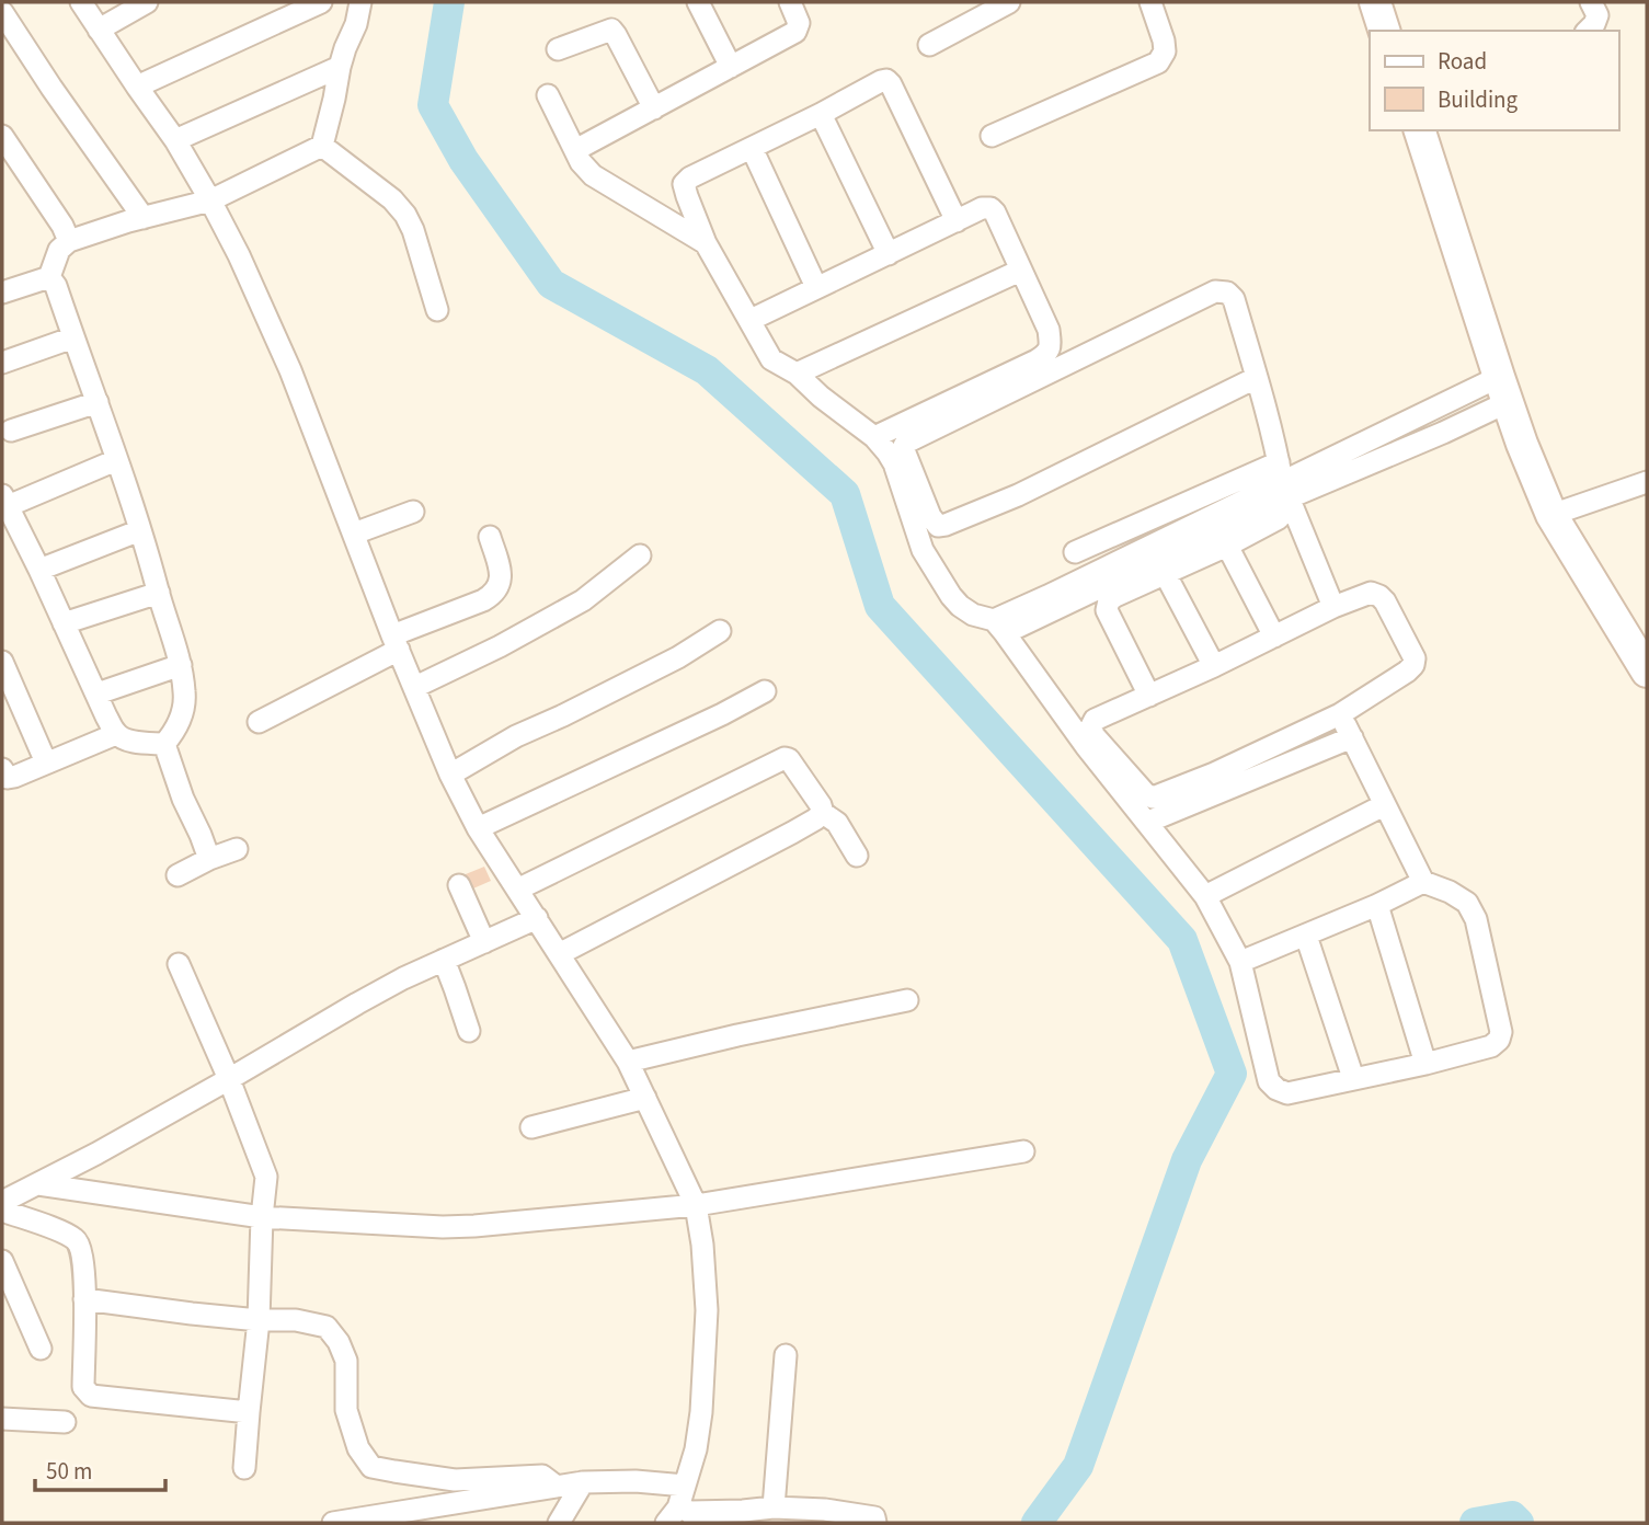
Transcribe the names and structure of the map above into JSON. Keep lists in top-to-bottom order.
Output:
{
  "legend": ["Road", "Building"],
  "scale_bar": "50 m"
}
